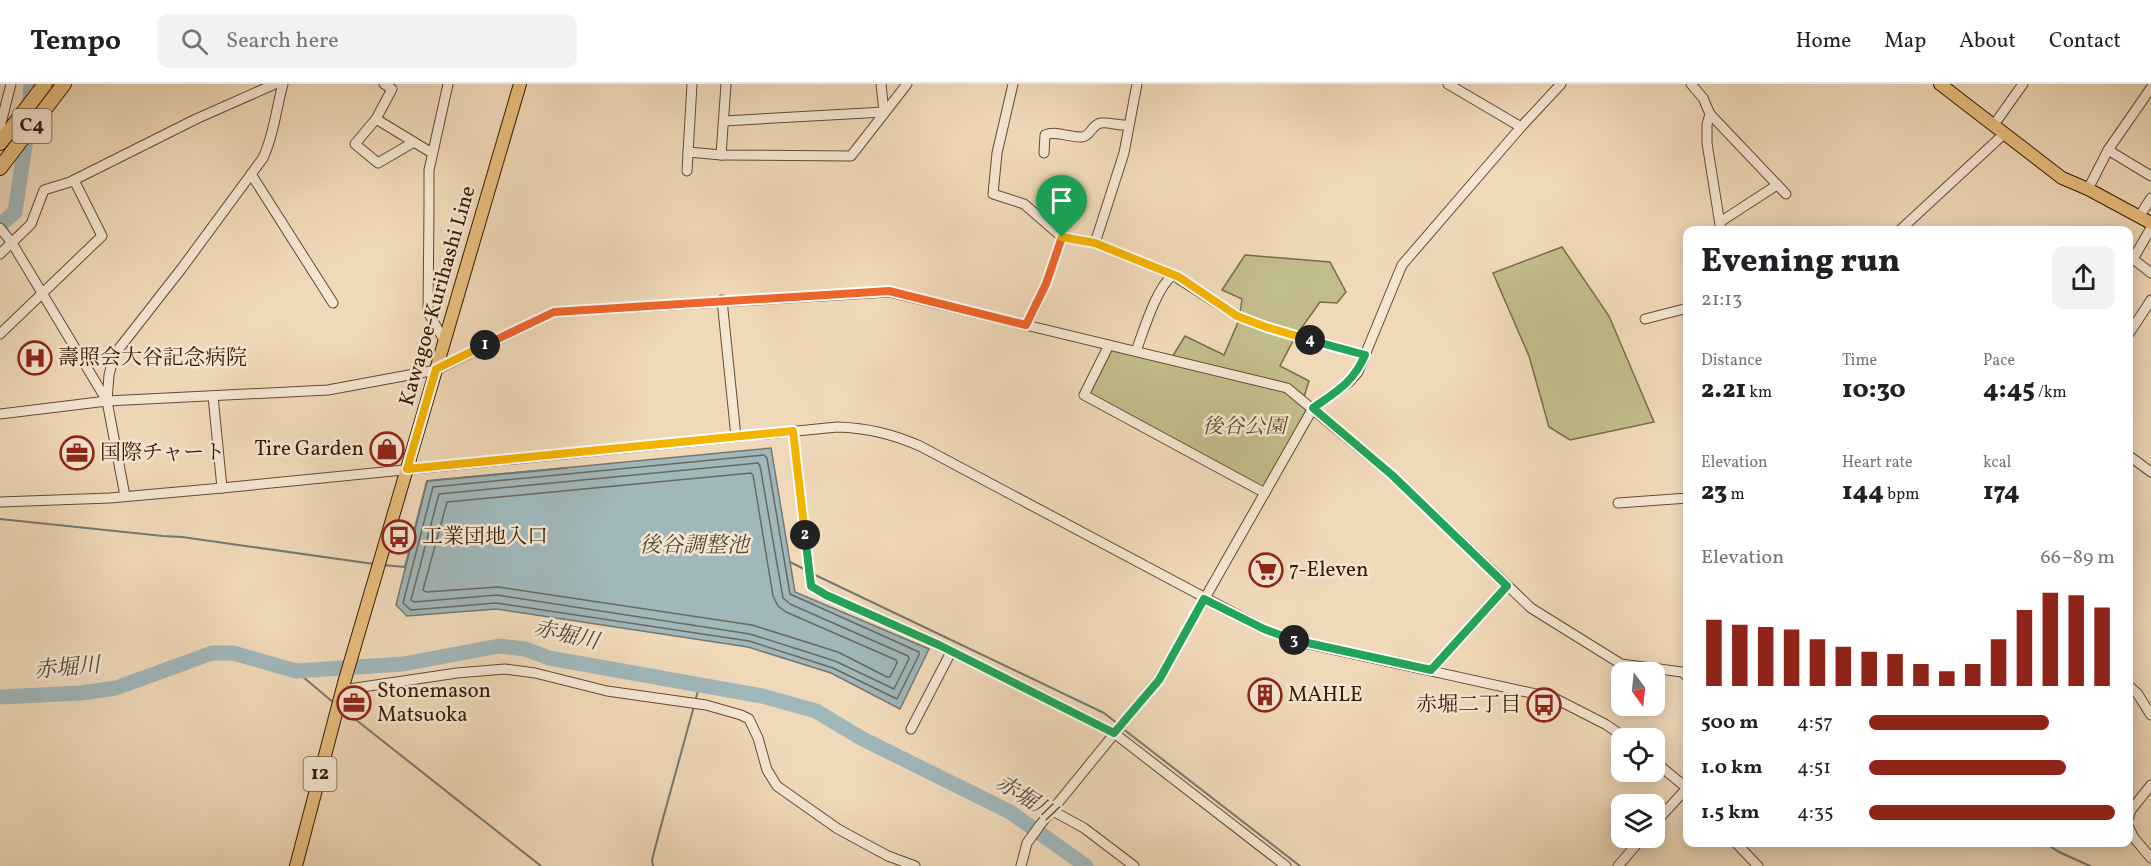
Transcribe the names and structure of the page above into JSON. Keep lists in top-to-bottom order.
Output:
{
  "streets": {
    "highway": ["C4"],
    "main road": ["Kawagoe-Kurihashi Line", "12"]
  },
  "water": ["後谷調整池", "赤堀川"],
  "parks": ["後谷公園"],
  "places": {
    "hospital": ["壽照会大谷記念病院"],
    "shop": ["Tire Garden"],
    "office": ["国際チャート", "Stonemason Matsuoka"],
    "bus stop": ["工業団地入口", "赤堀二丁目"],
    "supermarket": ["7-Eleven"],
    "building": ["MAHLE"]
  },
  "north": "bottom",
  "page": {
    "header": "Tempo",
    "search": "Search here",
    "nav": [
      "Home",
      "Map",
      "About",
      "Contact"
    ],
    "heading": ["Evening run", "21:13"],
    "pins": [
      "4",
      "1",
      "2",
      "3"
    ],
    "stats": [
      ["Distance", "2.21 km"],
      ["Time", "10:30"],
      ["Pace", "4:45 /km"],
      ["Elevation", "23 m"],
      ["Heart rate", "144 bpm"],
      ["kcal", "174"]
    ],
    "chart": ["Elevation", "66–89 m"],
    "list": [
      {
        "name": "500 m",
        "note": "4:57"
      },
      {
        "name": "1.0 km",
        "note": "4:51"
      },
      {
        "name": "1.5 km",
        "note": "4:35"
      }
    ]
  }
}
